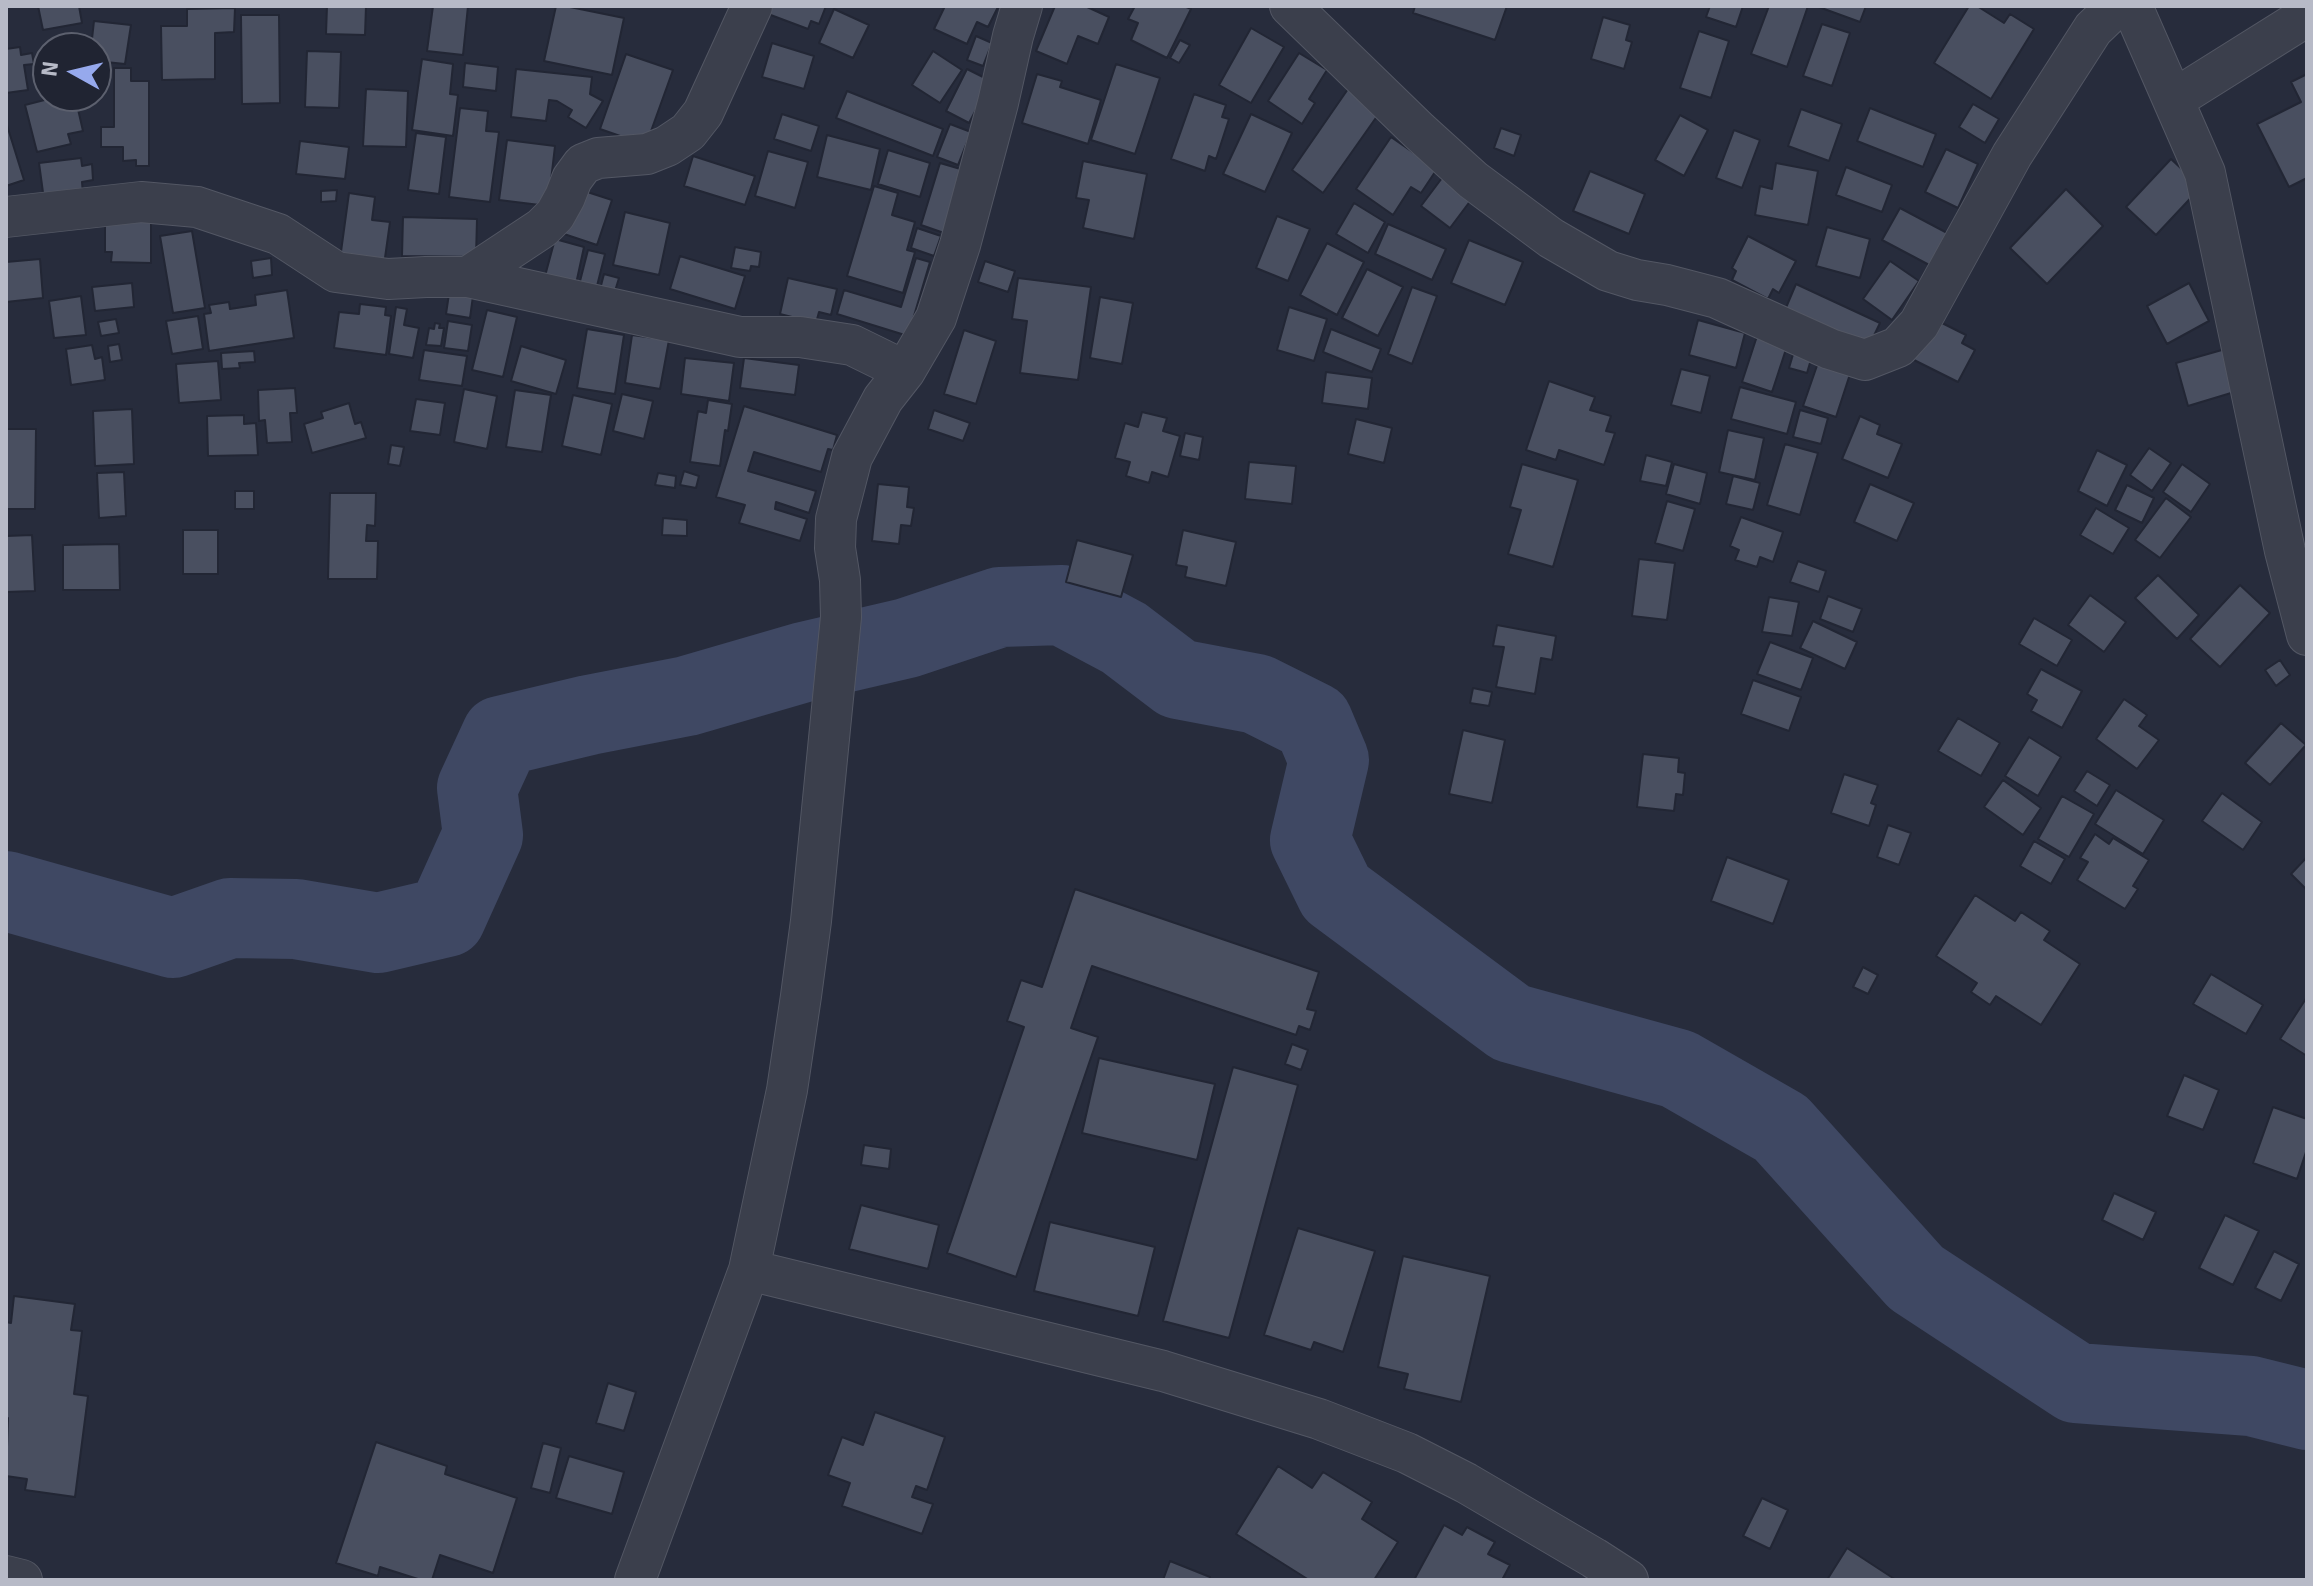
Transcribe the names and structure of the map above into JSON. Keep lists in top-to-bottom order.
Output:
{
  "north": "left"
}
